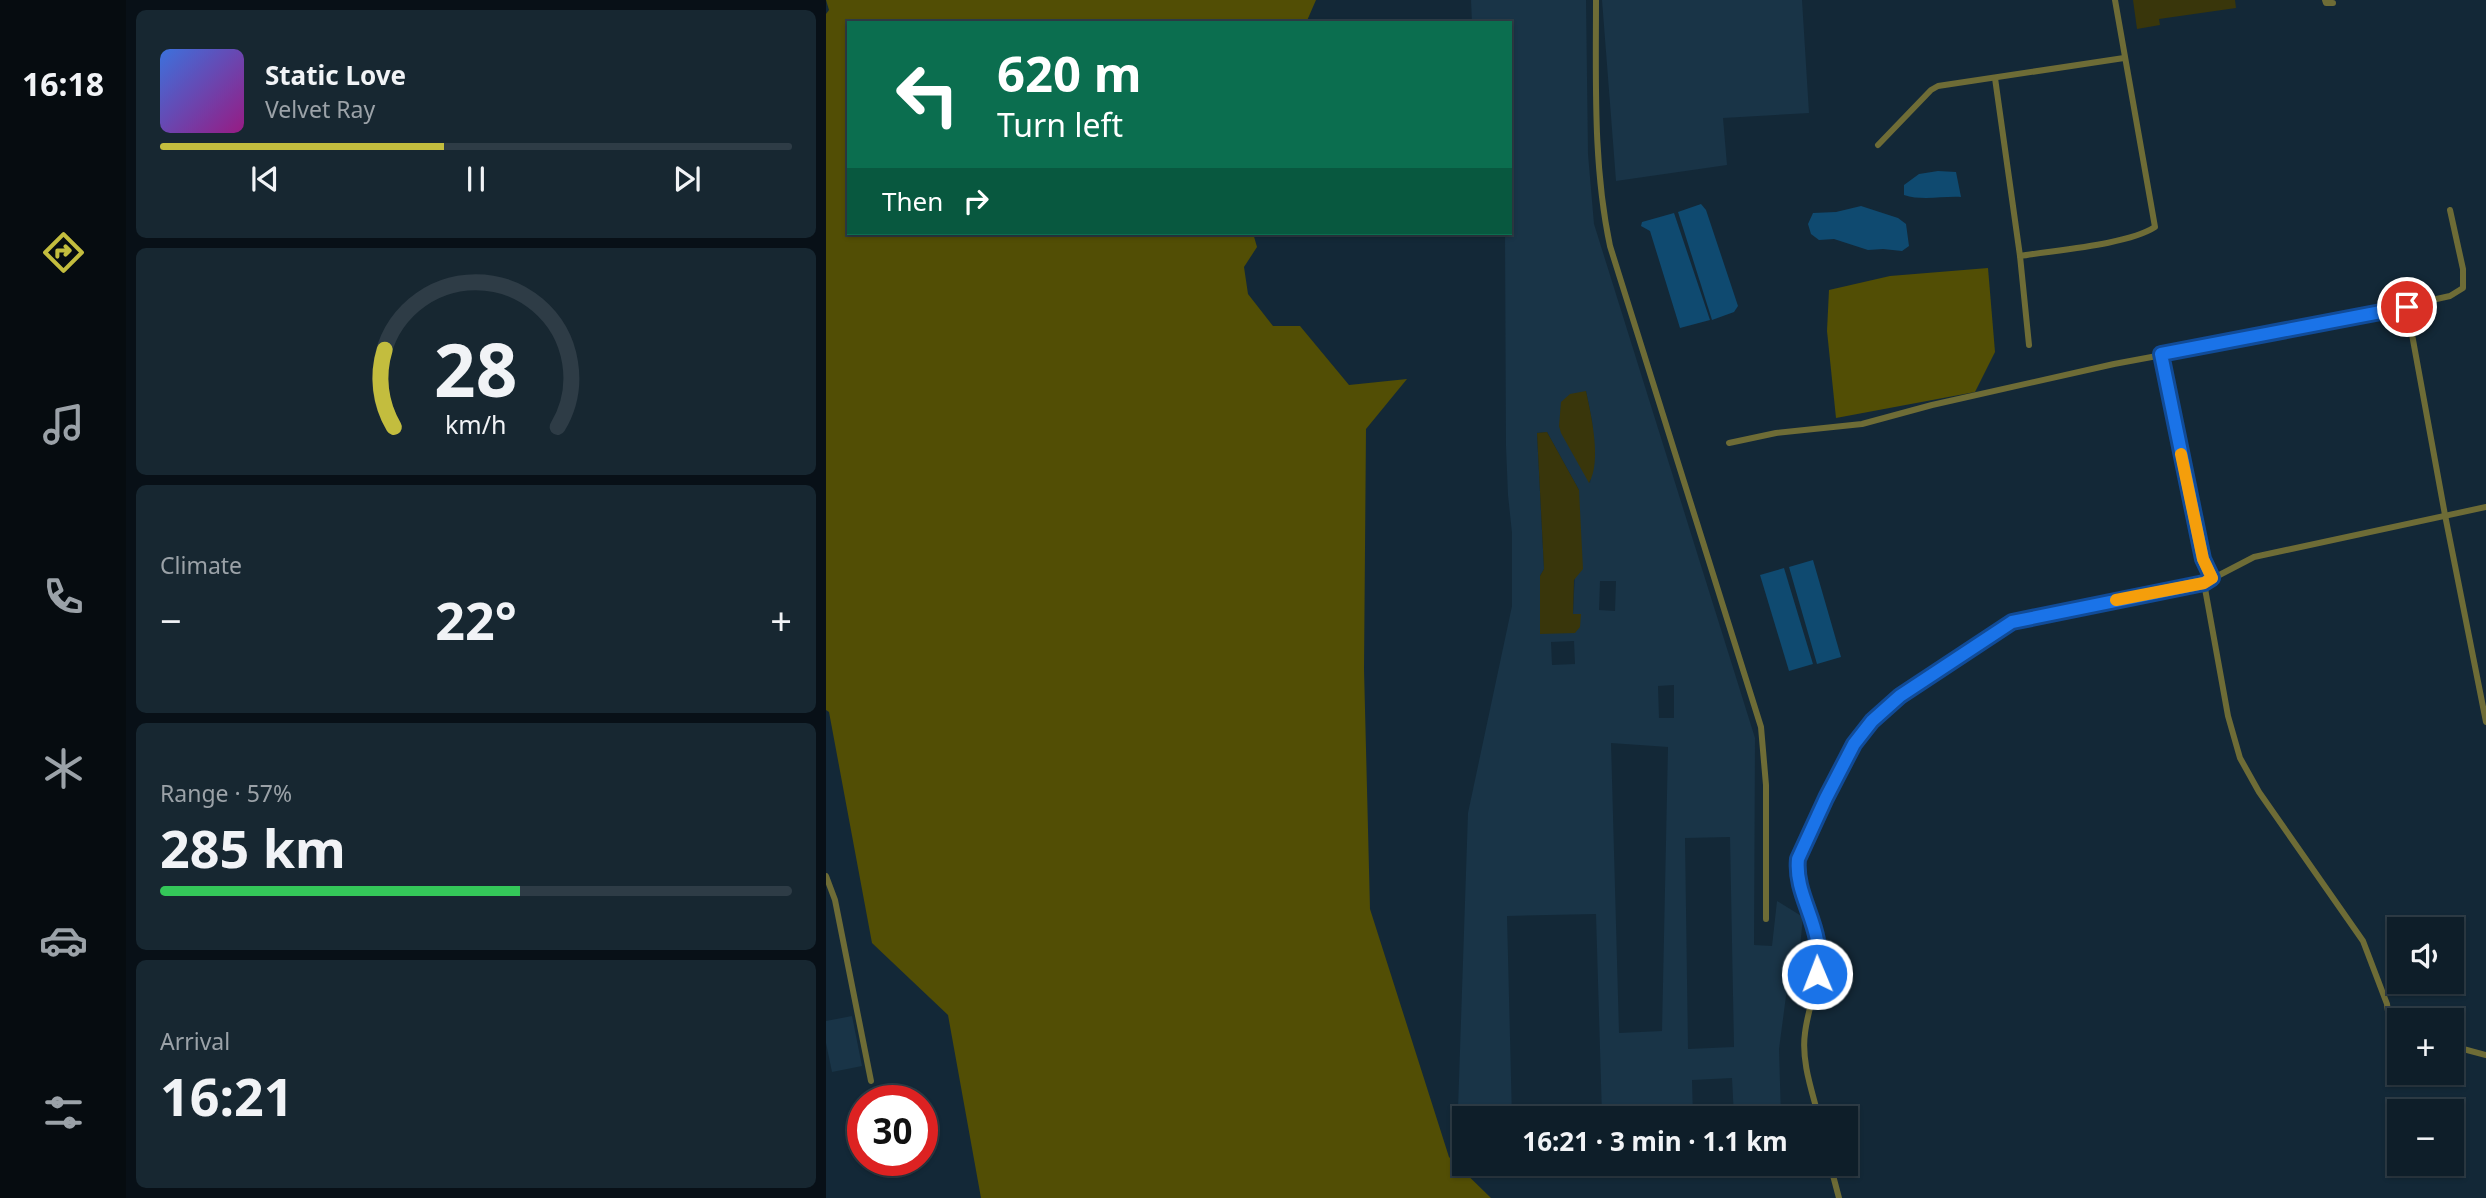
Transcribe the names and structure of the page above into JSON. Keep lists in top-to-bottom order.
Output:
{
  "page": {
    "tabs": "16:18",
    "turn": ["620 m", "Turn left"],
    "song": ["Static Love", "Velvet Ray"],
    "then": "Then",
    "tile": [
      "Climate",
      ["Range · 57%", "285 km"],
      ["Arrival", "16:21"]
    ],
    "heat": ["−", "22°", "+"],
    "map_buttons": ["+", "−"],
    "limit": "30",
    "trip": "16:21 · 3 min · 1.1 km",
    "gauge": ["28", "km/h"]
  }
}
